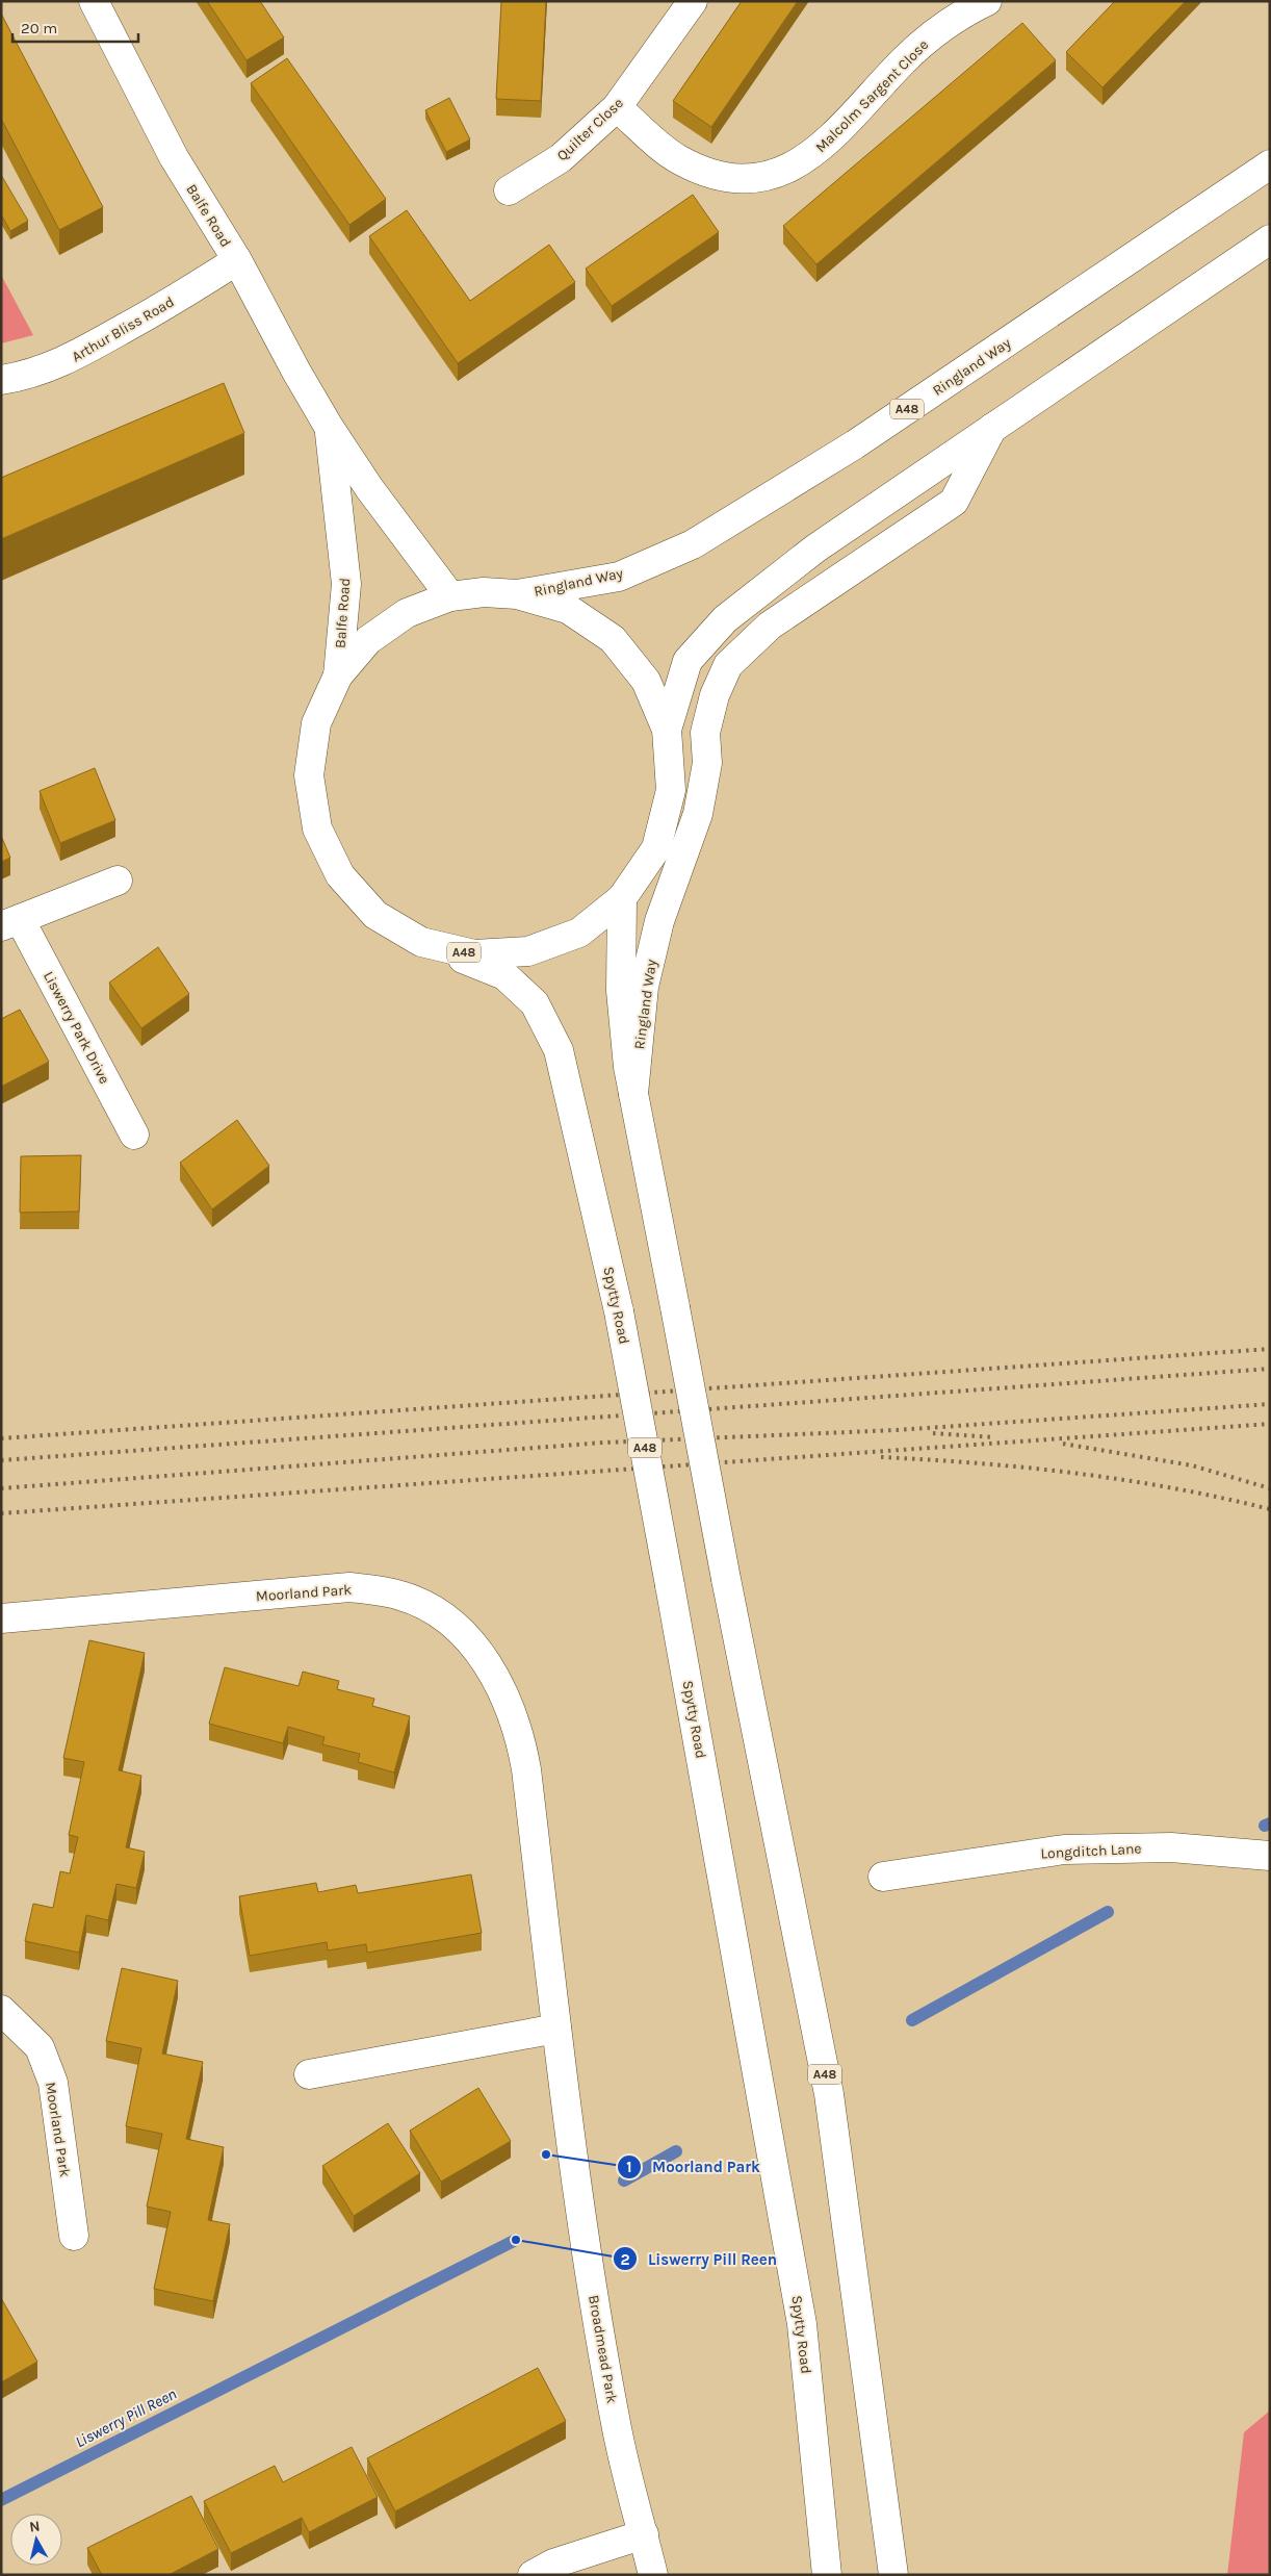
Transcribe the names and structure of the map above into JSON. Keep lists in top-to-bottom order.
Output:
{
  "streets": {
    "main road": [
      "Malcolm Sargent Close",
      "Quilter Close",
      "Balfe Road",
      "Arthur Bliss Road",
      "Ringland Way",
      "A48",
      "Liswerry Park Drive",
      "Spytty Road",
      "Moorland Park",
      "Longditch Lane",
      "Broadmead Park"
    ]
  },
  "crossings": [
    ["Malcolm Sargent Close", "Quilter Close"],
    ["Balfe Road", "Arthur Bliss Road"],
    ["Balfe Road", "Ringland Way"],
    ["Balfe Road", "A48"],
    ["Balfe Road", "Spytty Road"],
    ["Ringland Way", "A48"],
    ["Moorland Park", "Broadmead Park"]
  ],
  "water": ["Liswerry Pill Reen"],
  "places": ["Moorland Park", "Liswerry Pill Reen"],
  "scale_bar": "20 m",
  "north": "top"
}
